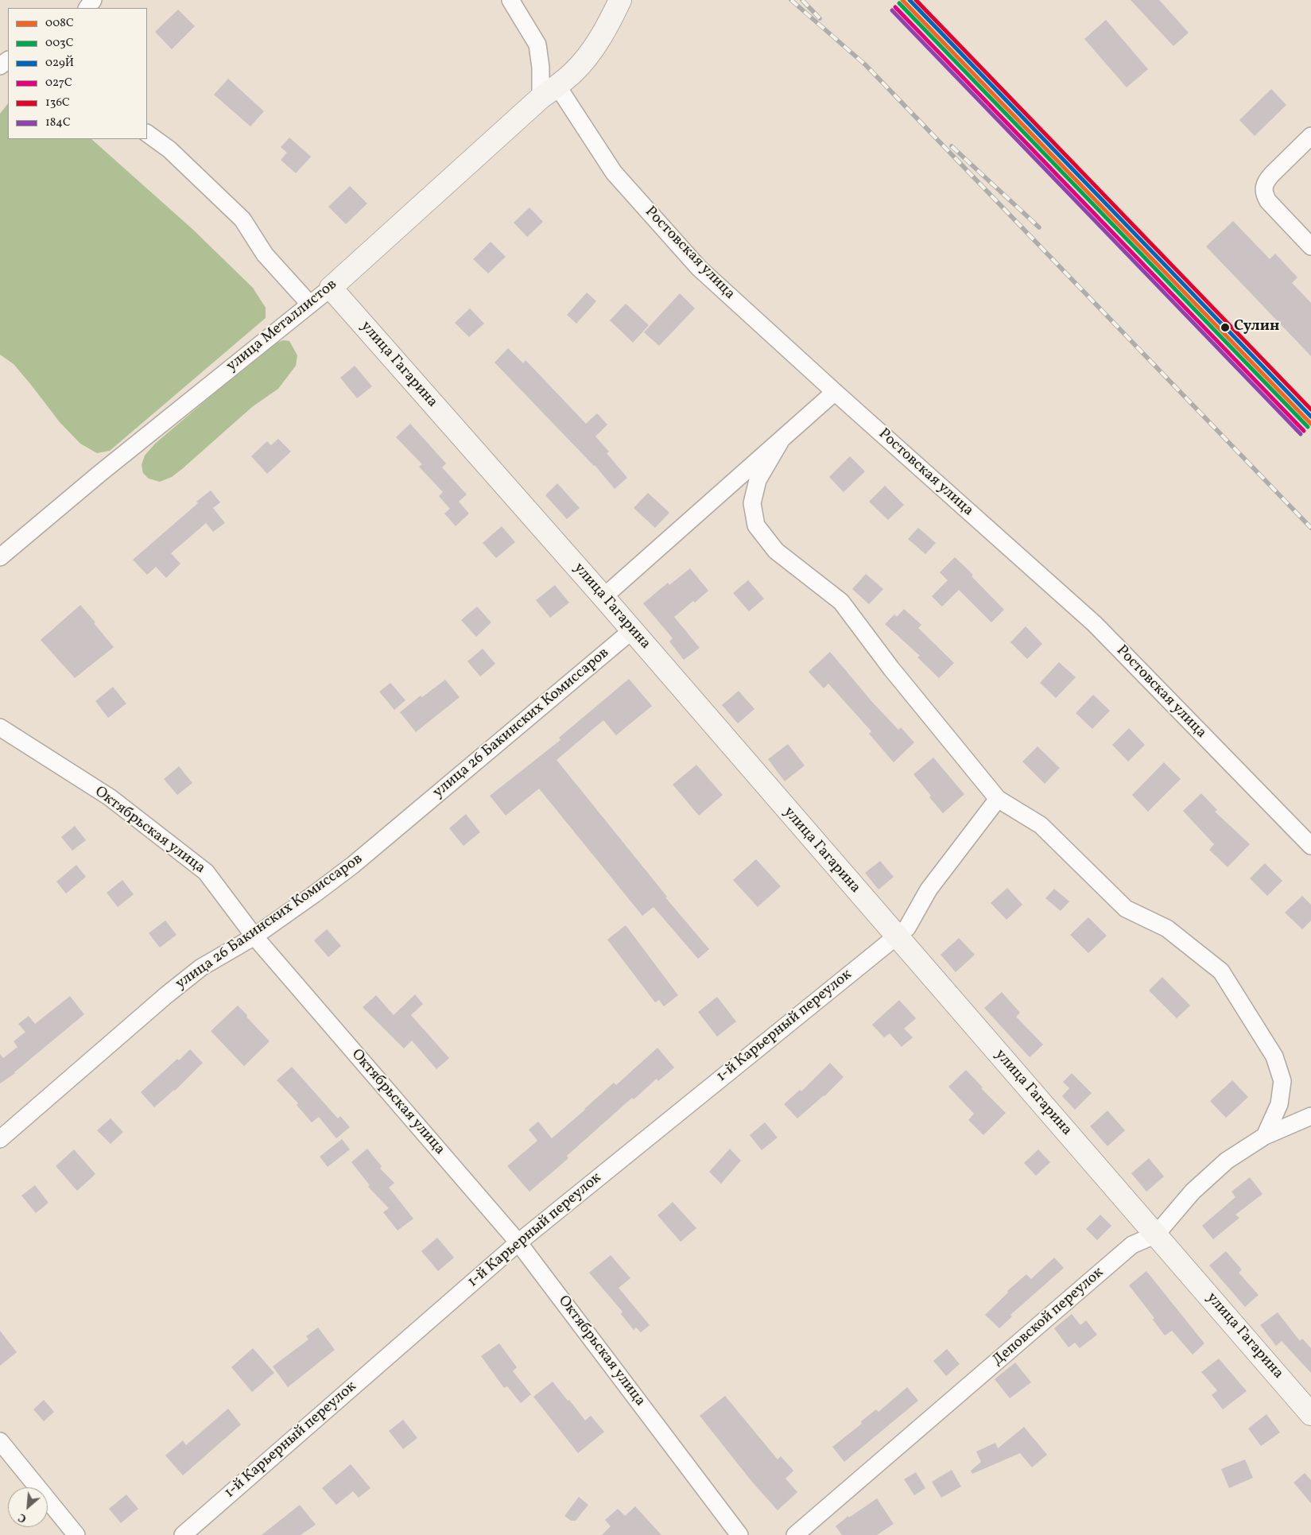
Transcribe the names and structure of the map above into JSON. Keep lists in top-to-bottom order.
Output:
{
  "streets": {
    "main road": ["улица Металлистов", "улица Гагарина"],
    "street": [
      "Ростовская улица",
      "улица 26 Бакинских Комиссаров",
      "Октябрьская улица",
      "1-й Карьерный переулок",
      "Деповской переулок"
    ]
  },
  "crossings": [
    ["Ростовская улица", "улица Металлистов"],
    ["улица Металлистов", "улица Гагарина"],
    ["улица Гагарина", "улица 26 Бакинских Комиссаров"],
    ["улица Гагарина", "1-й Карьерный переулок"],
    ["улица Гагарина", "Деповской переулок"],
    ["улица 26 Бакинских Комиссаров", "Октябрьская улица"],
    ["Октябрьская улица", "1-й Карьерный переулок"]
  ],
  "places": ["Сулин"],
  "lines": [
    "transit line 008С",
    "transit line 029Й",
    "transit line 136С",
    "transit line 003С",
    "transit line 027С",
    "transit line 184С"
  ],
  "legend": [
    "008С",
    "003С",
    "029Й",
    "027С",
    "136С",
    "184С"
  ],
  "north": "bottom left"
}
